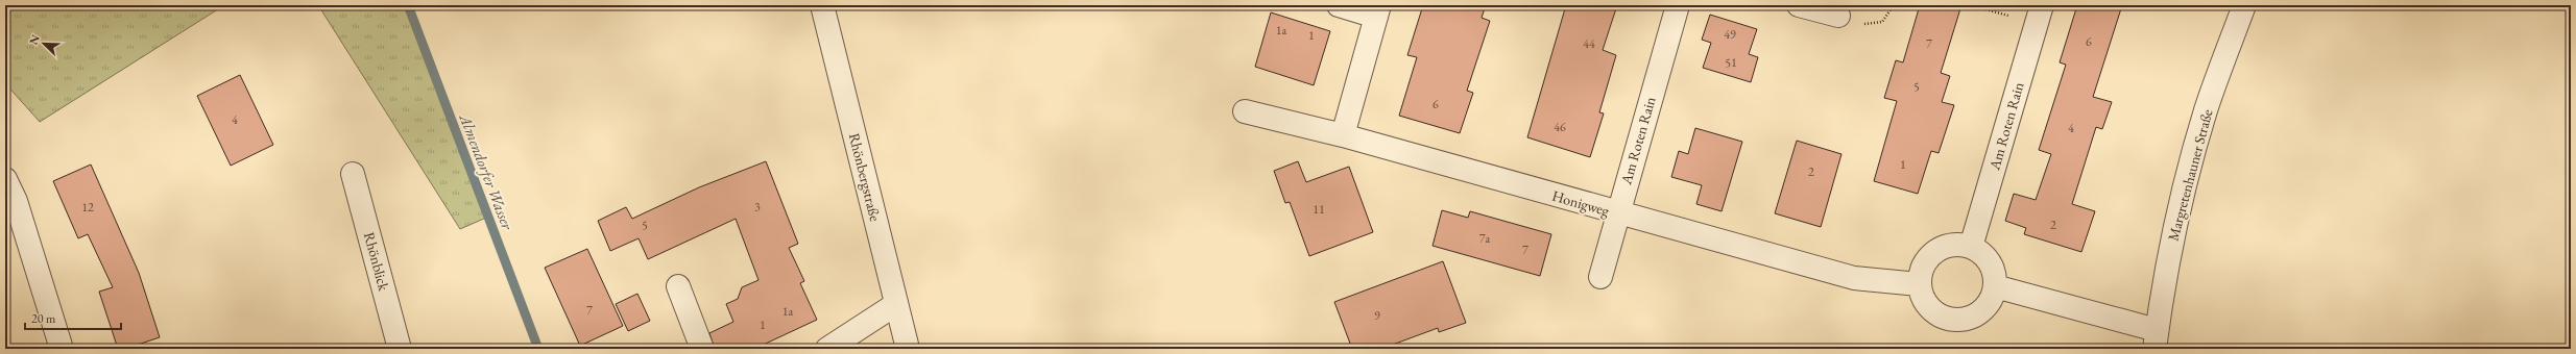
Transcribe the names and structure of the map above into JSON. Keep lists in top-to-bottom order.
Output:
{
  "streets": {
    "street": [
      "Am Roten Rain",
      "Margretenhauner Straße",
      "Rhönbergstraße",
      "Honigweg",
      "Rhönblick"
    ]
  },
  "crossings": [
    ["Am Roten Rain", "Honigweg"]
  ],
  "water": ["Almendorfer Wasser"],
  "house_numbers": [
    "1a",
    "49",
    "1",
    "6",
    "44",
    "7",
    "51",
    "5",
    "6",
    "4",
    "46",
    "4",
    "1",
    "2",
    "12",
    "3",
    "11",
    "5",
    "2",
    "7a",
    "7",
    "7",
    "1a",
    "9",
    "1"
  ],
  "scale_bar": "20 m",
  "north": "top left"
}
